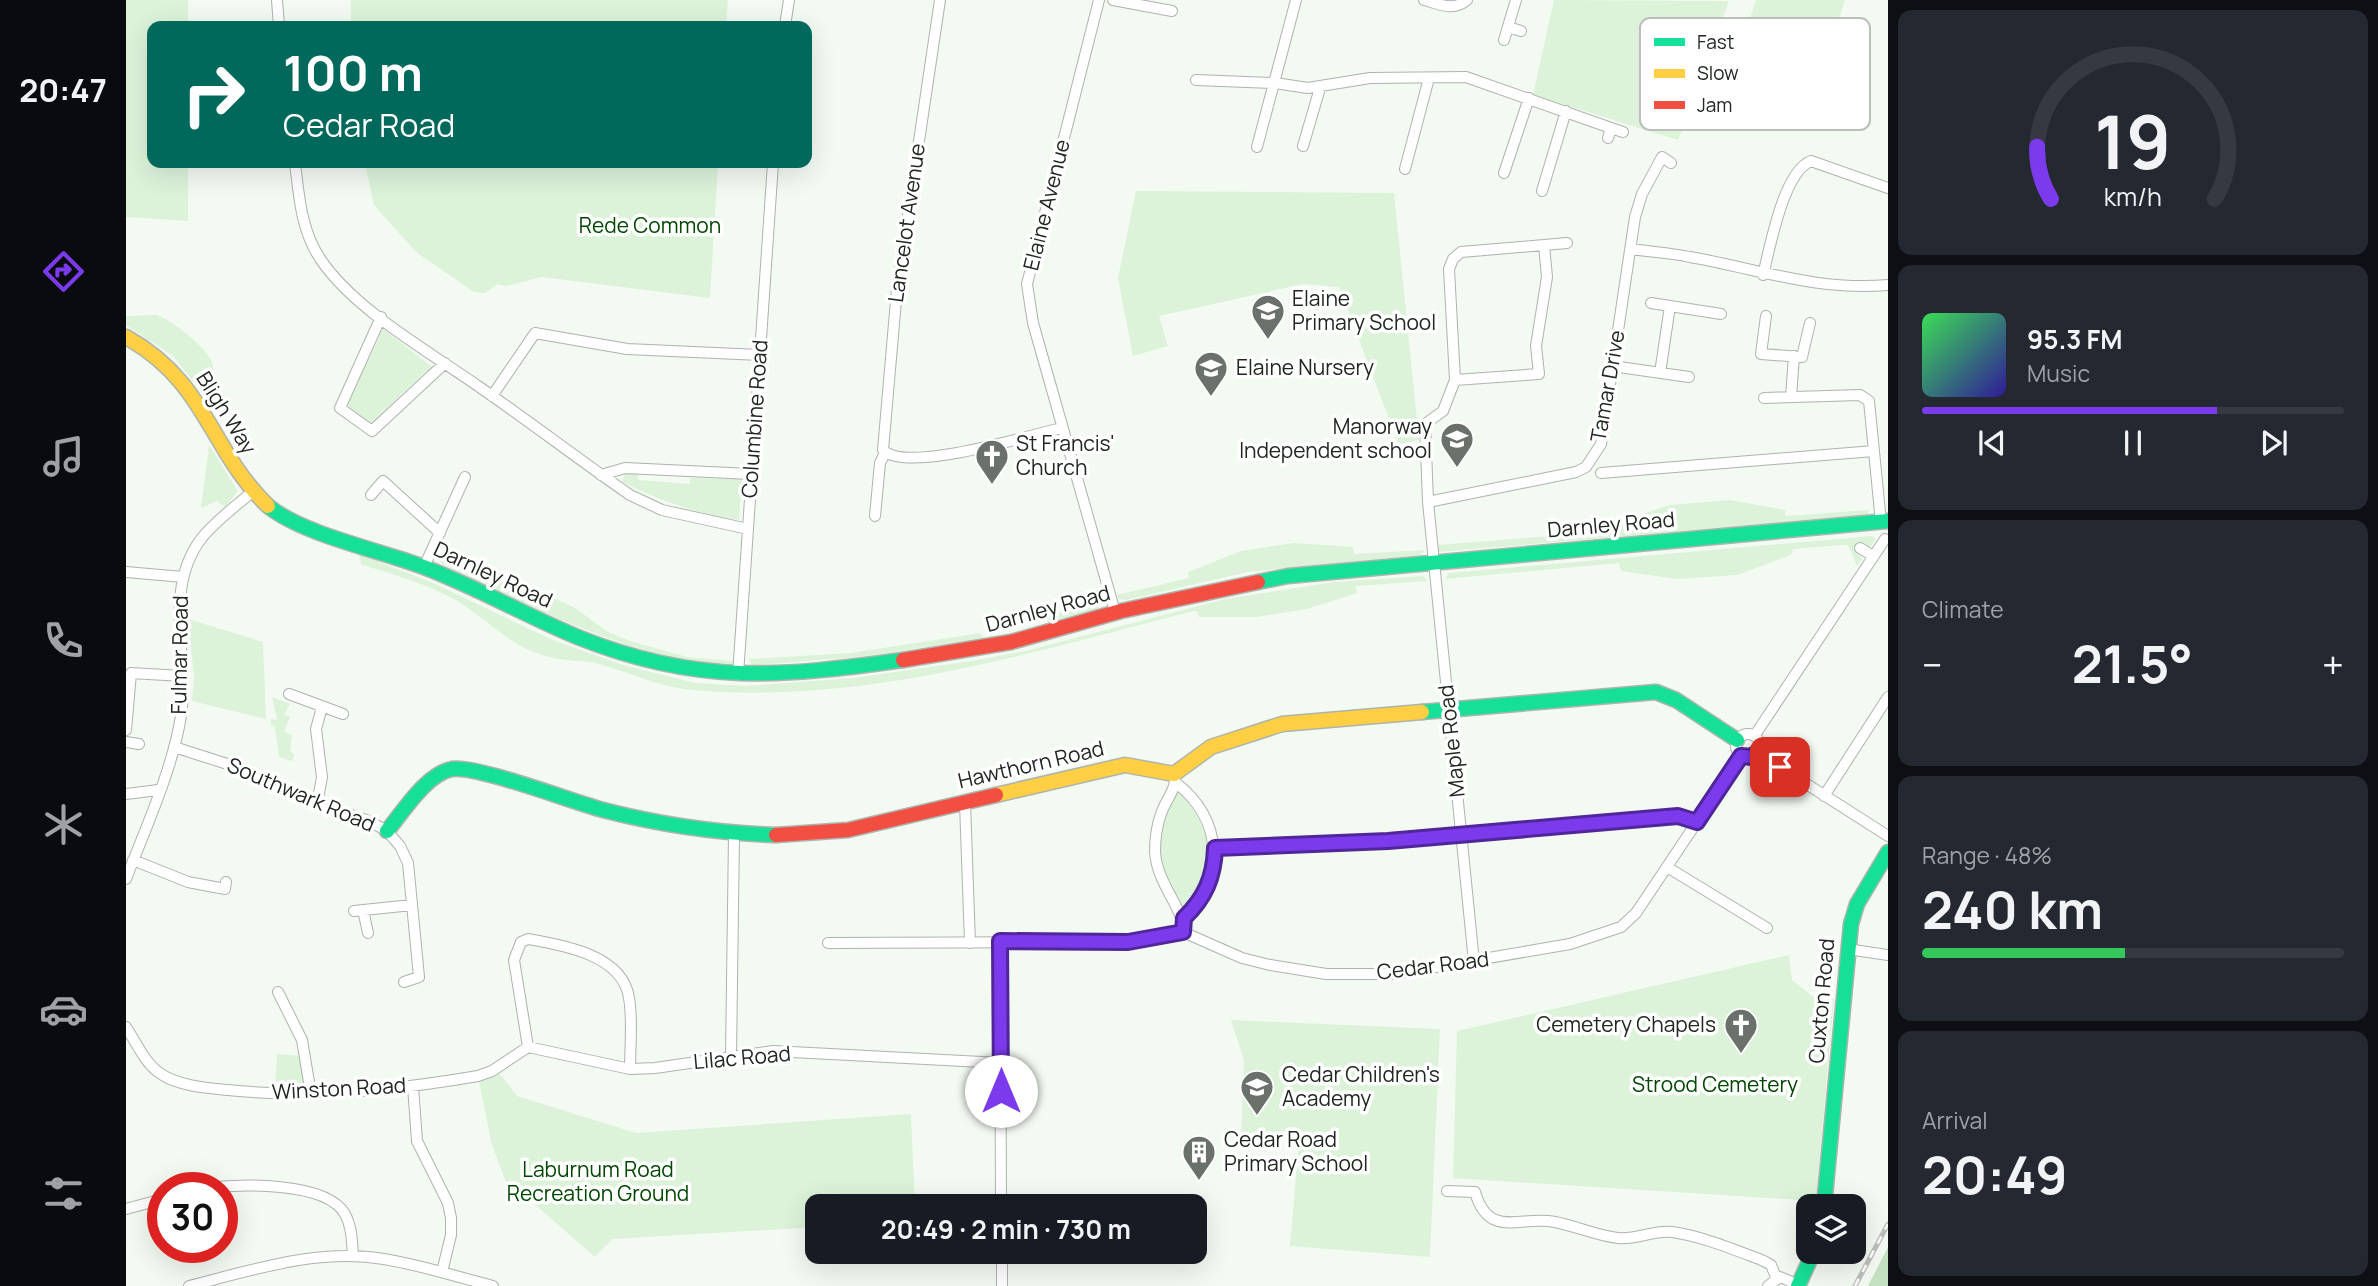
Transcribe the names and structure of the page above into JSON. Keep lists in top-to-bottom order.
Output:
{
  "streets": {
    "street": [
      "Elaine Avenue",
      "Lancelot Avenue",
      "Tamar Drive",
      "Bligh Way",
      "Columbine Road",
      "Darnley Road",
      "Fulmar Road",
      "Maple Road",
      "Hawthorn Road",
      "Southwark Road",
      "Cedar Road",
      "Cuxton Road",
      "Lilac Road",
      "Winston Road"
    ]
  },
  "crossings": [
    ["Elaine Avenue", "Darnley Road"],
    ["Tamar Drive", "Maple Road"],
    ["Bligh Way", "Darnley Road"],
    ["Bligh Way", "Fulmar Road"],
    ["Columbine Road", "Darnley Road"],
    ["Darnley Road", "Fulmar Road"],
    ["Darnley Road", "Maple Road"],
    ["Fulmar Road", "Southwark Road"],
    ["Maple Road", "Cedar Road"],
    ["Hawthorn Road", "Southwark Road"],
    ["Lilac Road", "Winston Road"]
  ],
  "parks": ["Rede Common", "Strood Cemetery", "Laburnum Road Recreation Ground"],
  "places": {
    "school or university": [
      "Elaine Primary School",
      "Elaine Nursery",
      "Manorway Independent school",
      "Cedar Children's Academy"
    ],
    "church": ["St Francis' Church", "Cemetery Chapels"],
    "building": ["Cedar Road Primary School"]
  },
  "legend": ["Fast", "Slow", "Jam"],
  "page": {
    "tabs": "20:47",
    "turn": ["100 m", "Cedar Road"],
    "song": ["95.3 FM", "Music"],
    "tile": [
      "Climate",
      ["Range · 48%", "240 km"],
      ["Arrival", "20:49"]
    ],
    "heat": ["−", "21.5°", "+"],
    "limit": "30",
    "trip": "20:49 · 2 min · 730 m",
    "gauge": ["19", "km/h"]
  }
}
